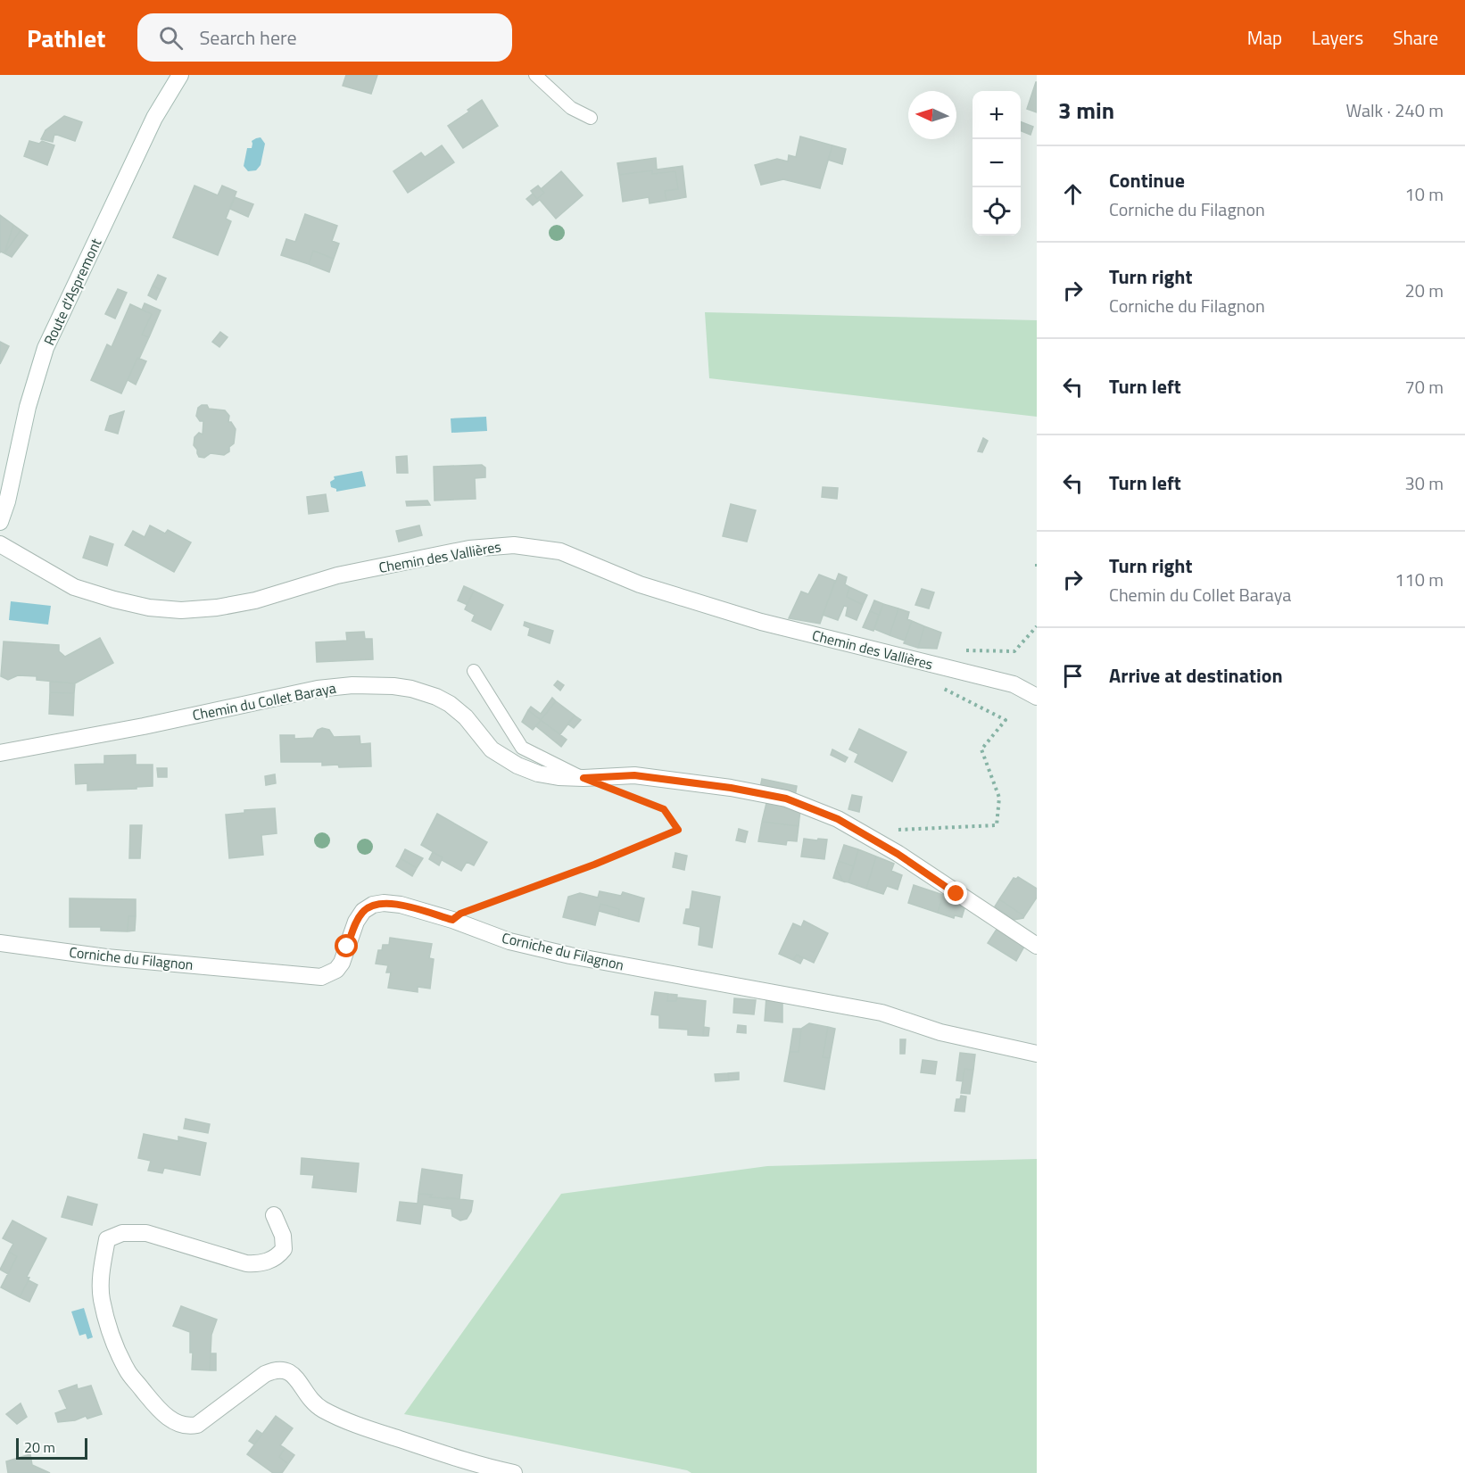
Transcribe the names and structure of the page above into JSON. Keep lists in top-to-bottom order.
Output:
{
  "streets": {
    "street": [
      "Route d'Aspremont",
      "Chemin des Vallières",
      "Chemin du Collet Baraya",
      "Corniche du Filagnon"
    ]
  },
  "scale_bar": "20 m",
  "north": "left",
  "page": {
    "header": "Pathlet",
    "search": "Search here",
    "nav": ["Map", "Layers", "Share"],
    "heading": ["3 min", "Walk · 240 m"],
    "map_buttons": ["+", "−"],
    "list": [
      ["Continue", "Corniche du Filagnon", "10 m"],
      ["Turn right", "Corniche du Filagnon", "20 m"],
      ["Turn left", "70 m"],
      ["Turn left", "30 m"],
      ["Turn right", "Chemin du Collet Baraya", "110 m"],
      "Arrive at destination"
    ],
    "scale": "20 m"
  }
}
